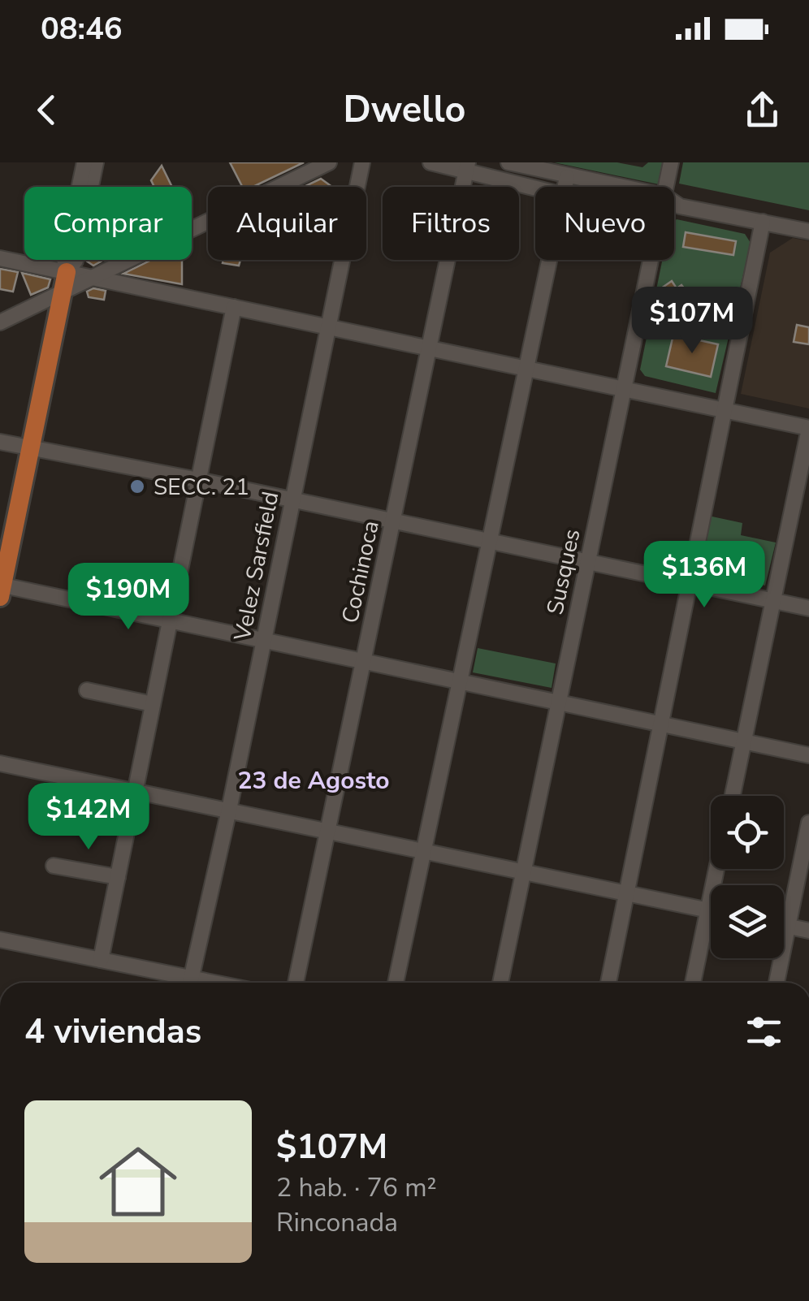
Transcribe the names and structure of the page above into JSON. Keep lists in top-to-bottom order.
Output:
{
  "streets": {
    "street": ["Velez Sarsfield", "Cochinoca", "Susques"]
  },
  "districts": ["23 de Agosto"],
  "places": ["SECC. 21"],
  "page": {
    "status": "08:46",
    "header": "Dwello",
    "chip": [
      "Comprar",
      "Alquilar",
      "Filtros",
      "Nuevo"
    ],
    "price": [
      "$107M",
      "$136M",
      "$190M",
      "$142M"
    ],
    "heading": "4 viviendas",
    "list": [
      {
        "name": "$107M",
        "note": "2 hab. · 76 m² · Rinconada"
      }
    ]
  }
}
